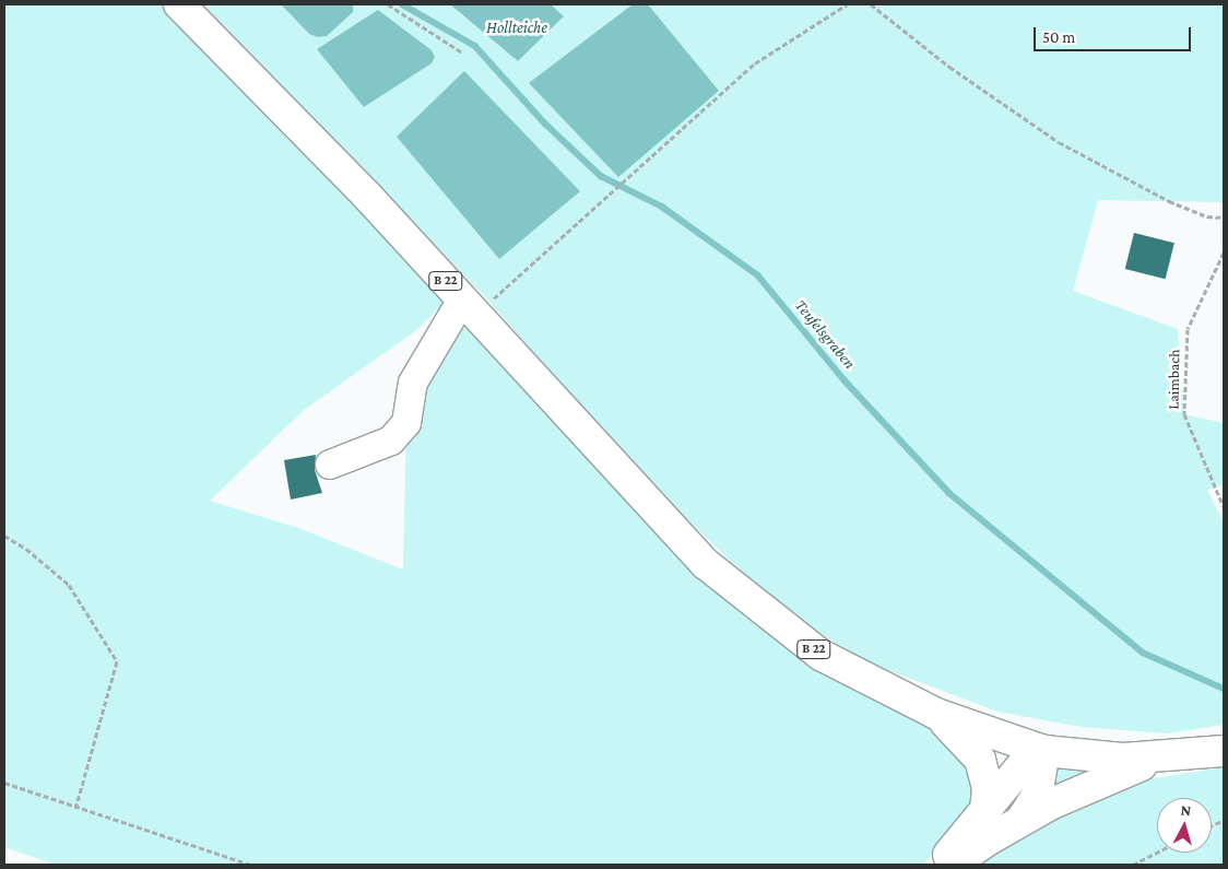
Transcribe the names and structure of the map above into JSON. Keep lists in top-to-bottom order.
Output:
{
  "streets": {
    "main road": ["B 22"],
    "path": ["Laimbach"]
  },
  "water": ["Hollteiche", "Teufelsgraben"],
  "scale_bar": "50 m",
  "north": "top"
}
